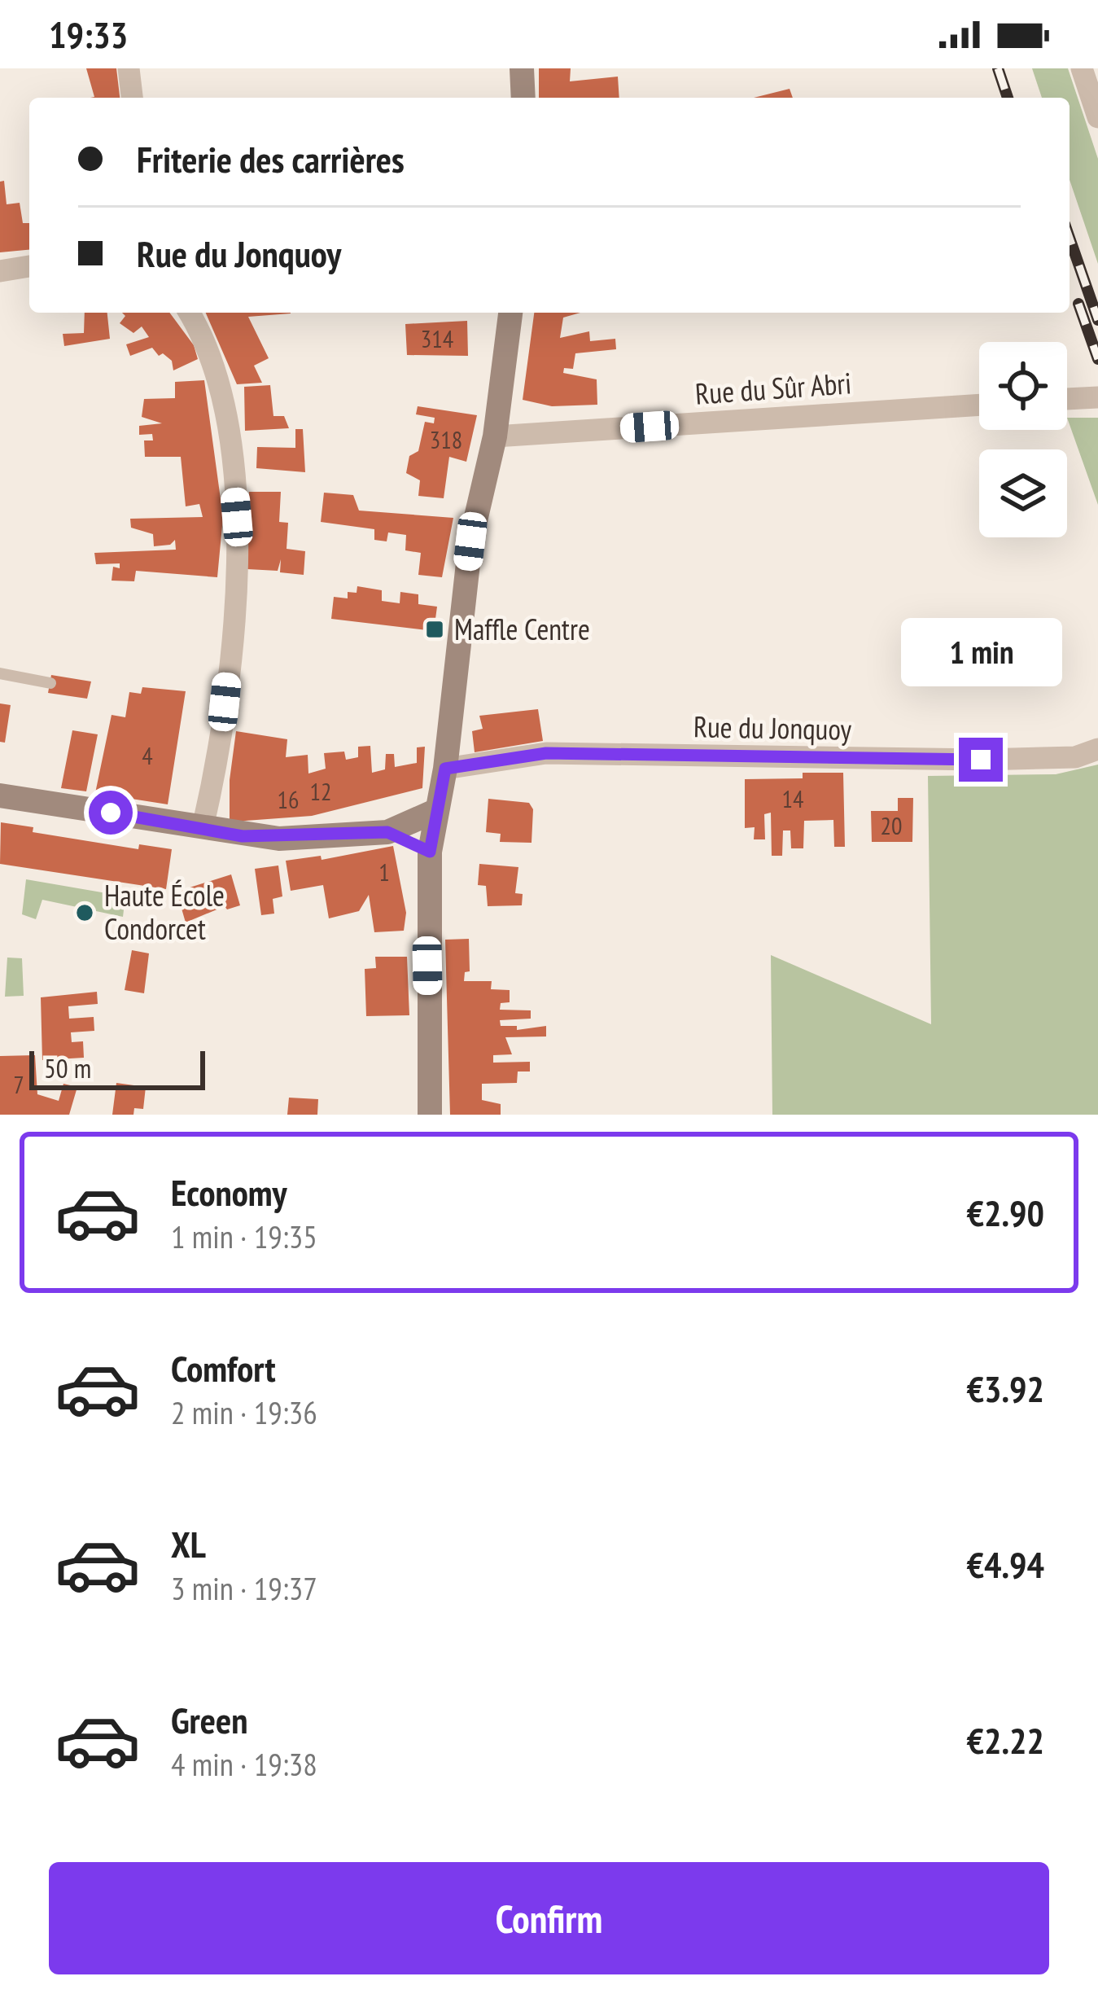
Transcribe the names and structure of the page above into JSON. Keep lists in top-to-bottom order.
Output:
{
  "streets": {
    "street": ["Rue du Sûr Abri", "Rue du Jonquoy"]
  },
  "places": {
    "transit": ["Maffle Centre"],
    "other": ["Haute École Condorcet"]
  },
  "house_numbers": [
    "314",
    "318",
    "4",
    "12",
    "14",
    "16",
    "20",
    "1",
    "7"
  ],
  "scale_bar": "50 m",
  "page": {
    "status": "19:33",
    "banner": ["Friterie des carrières", "Rue du Jonquoy"],
    "bubble": "1 min",
    "scale": "50 m",
    "list": [
      {
        "name": "Economy",
        "note": "1 min · 19:35",
        "value": "€2.90"
      },
      {
        "name": "Comfort",
        "note": "2 min · 19:36",
        "value": "€3.92"
      },
      {
        "name": "XL",
        "note": "3 min · 19:37",
        "value": "€4.94"
      },
      {
        "name": "Green",
        "note": "4 min · 19:38",
        "value": "€2.22"
      }
    ],
    "buttons": "Confirm"
  }
}
